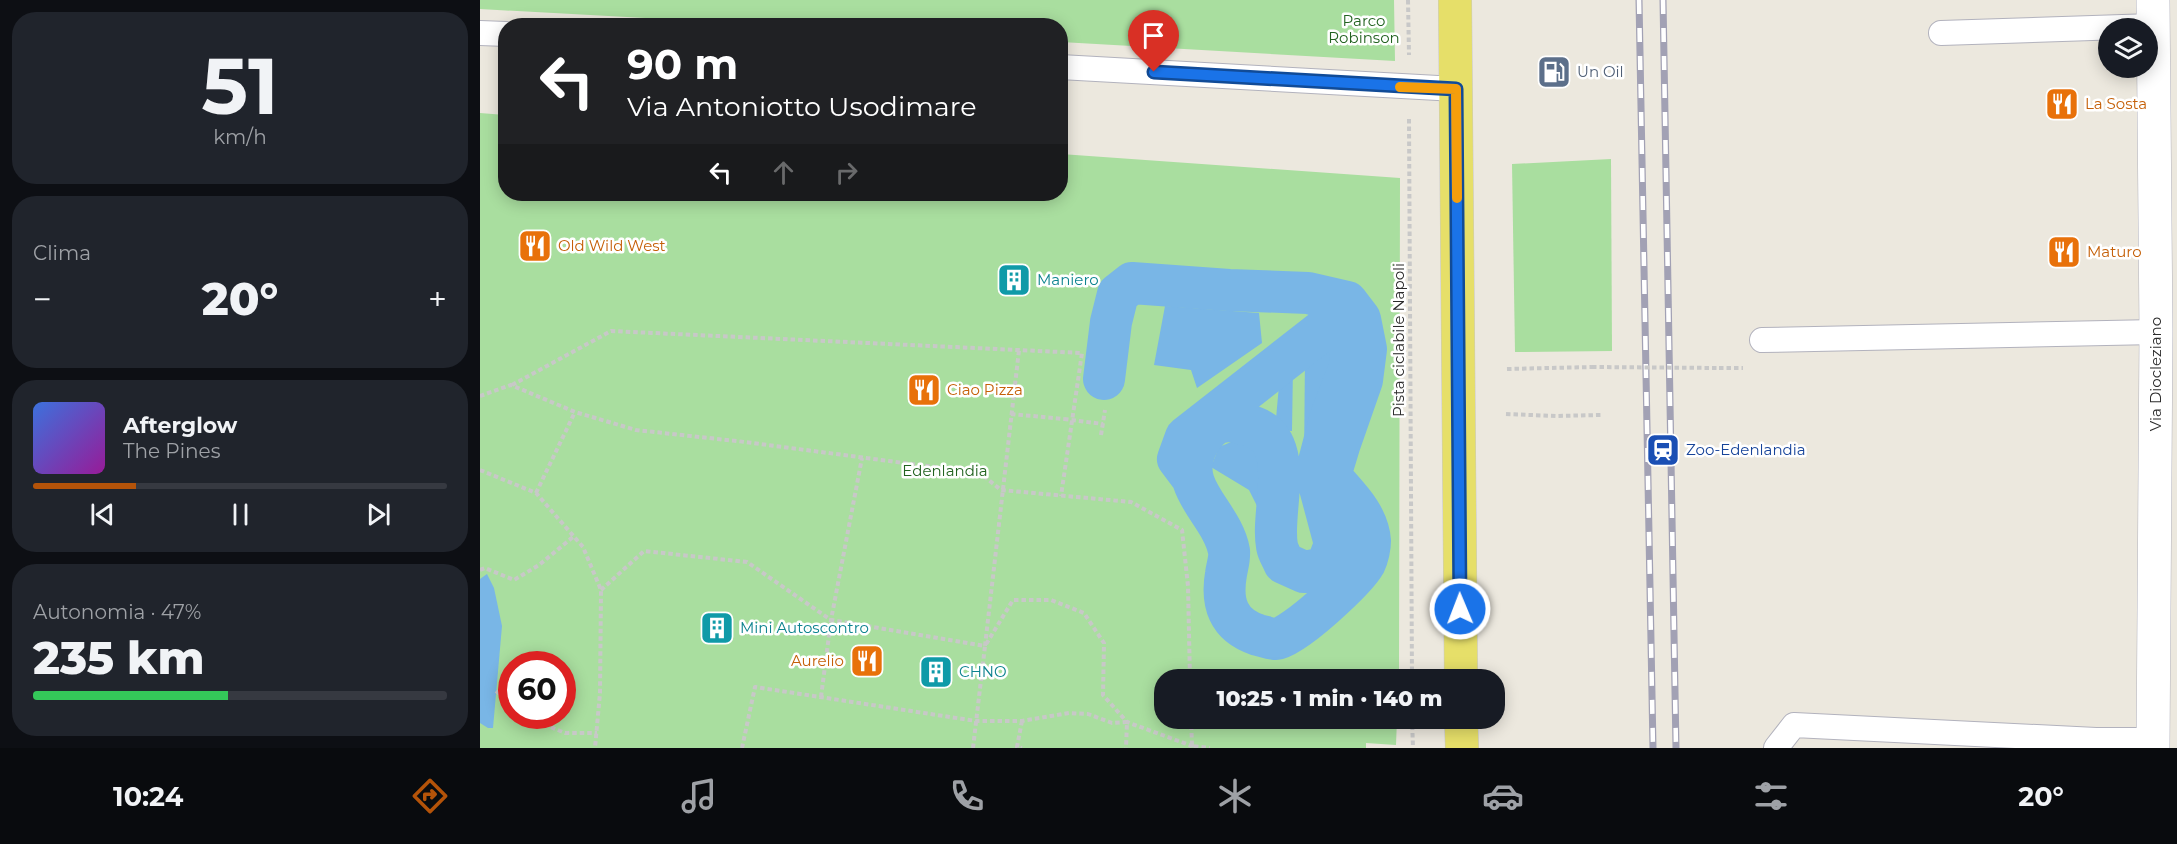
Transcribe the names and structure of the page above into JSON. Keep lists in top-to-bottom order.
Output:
{
  "streets": {
    "street": ["Via Diocleziano"],
    "path": ["Pista ciclabile Napoli"]
  },
  "parks": ["Parco Robinson", "Edenlandia"],
  "places": {
    "fuel station": ["Un Oil"],
    "restaurant": [
      "La Sosta",
      "Old Wild West",
      "Maturo",
      "Ciao Pizza",
      "Aurelio"
    ],
    "building": ["Maniero", "Mini Autoscontro", "CHNO"],
    "station": ["Zoo-Edenlandia"]
  },
  "page": {
    "tile": [
      ["51", "km/h"],
      "Clima",
      ["Autonomia · 47%", "235 km"]
    ],
    "turn": ["90 m", "Via Antoniotto Usodimare"],
    "heat": ["−", "20°", "+"],
    "song": ["Afterglow", "The Pines"],
    "limit": "60",
    "trip": "10:25 · 1 min · 140 m",
    "tabs": ["10:24", "20°"]
  }
}
